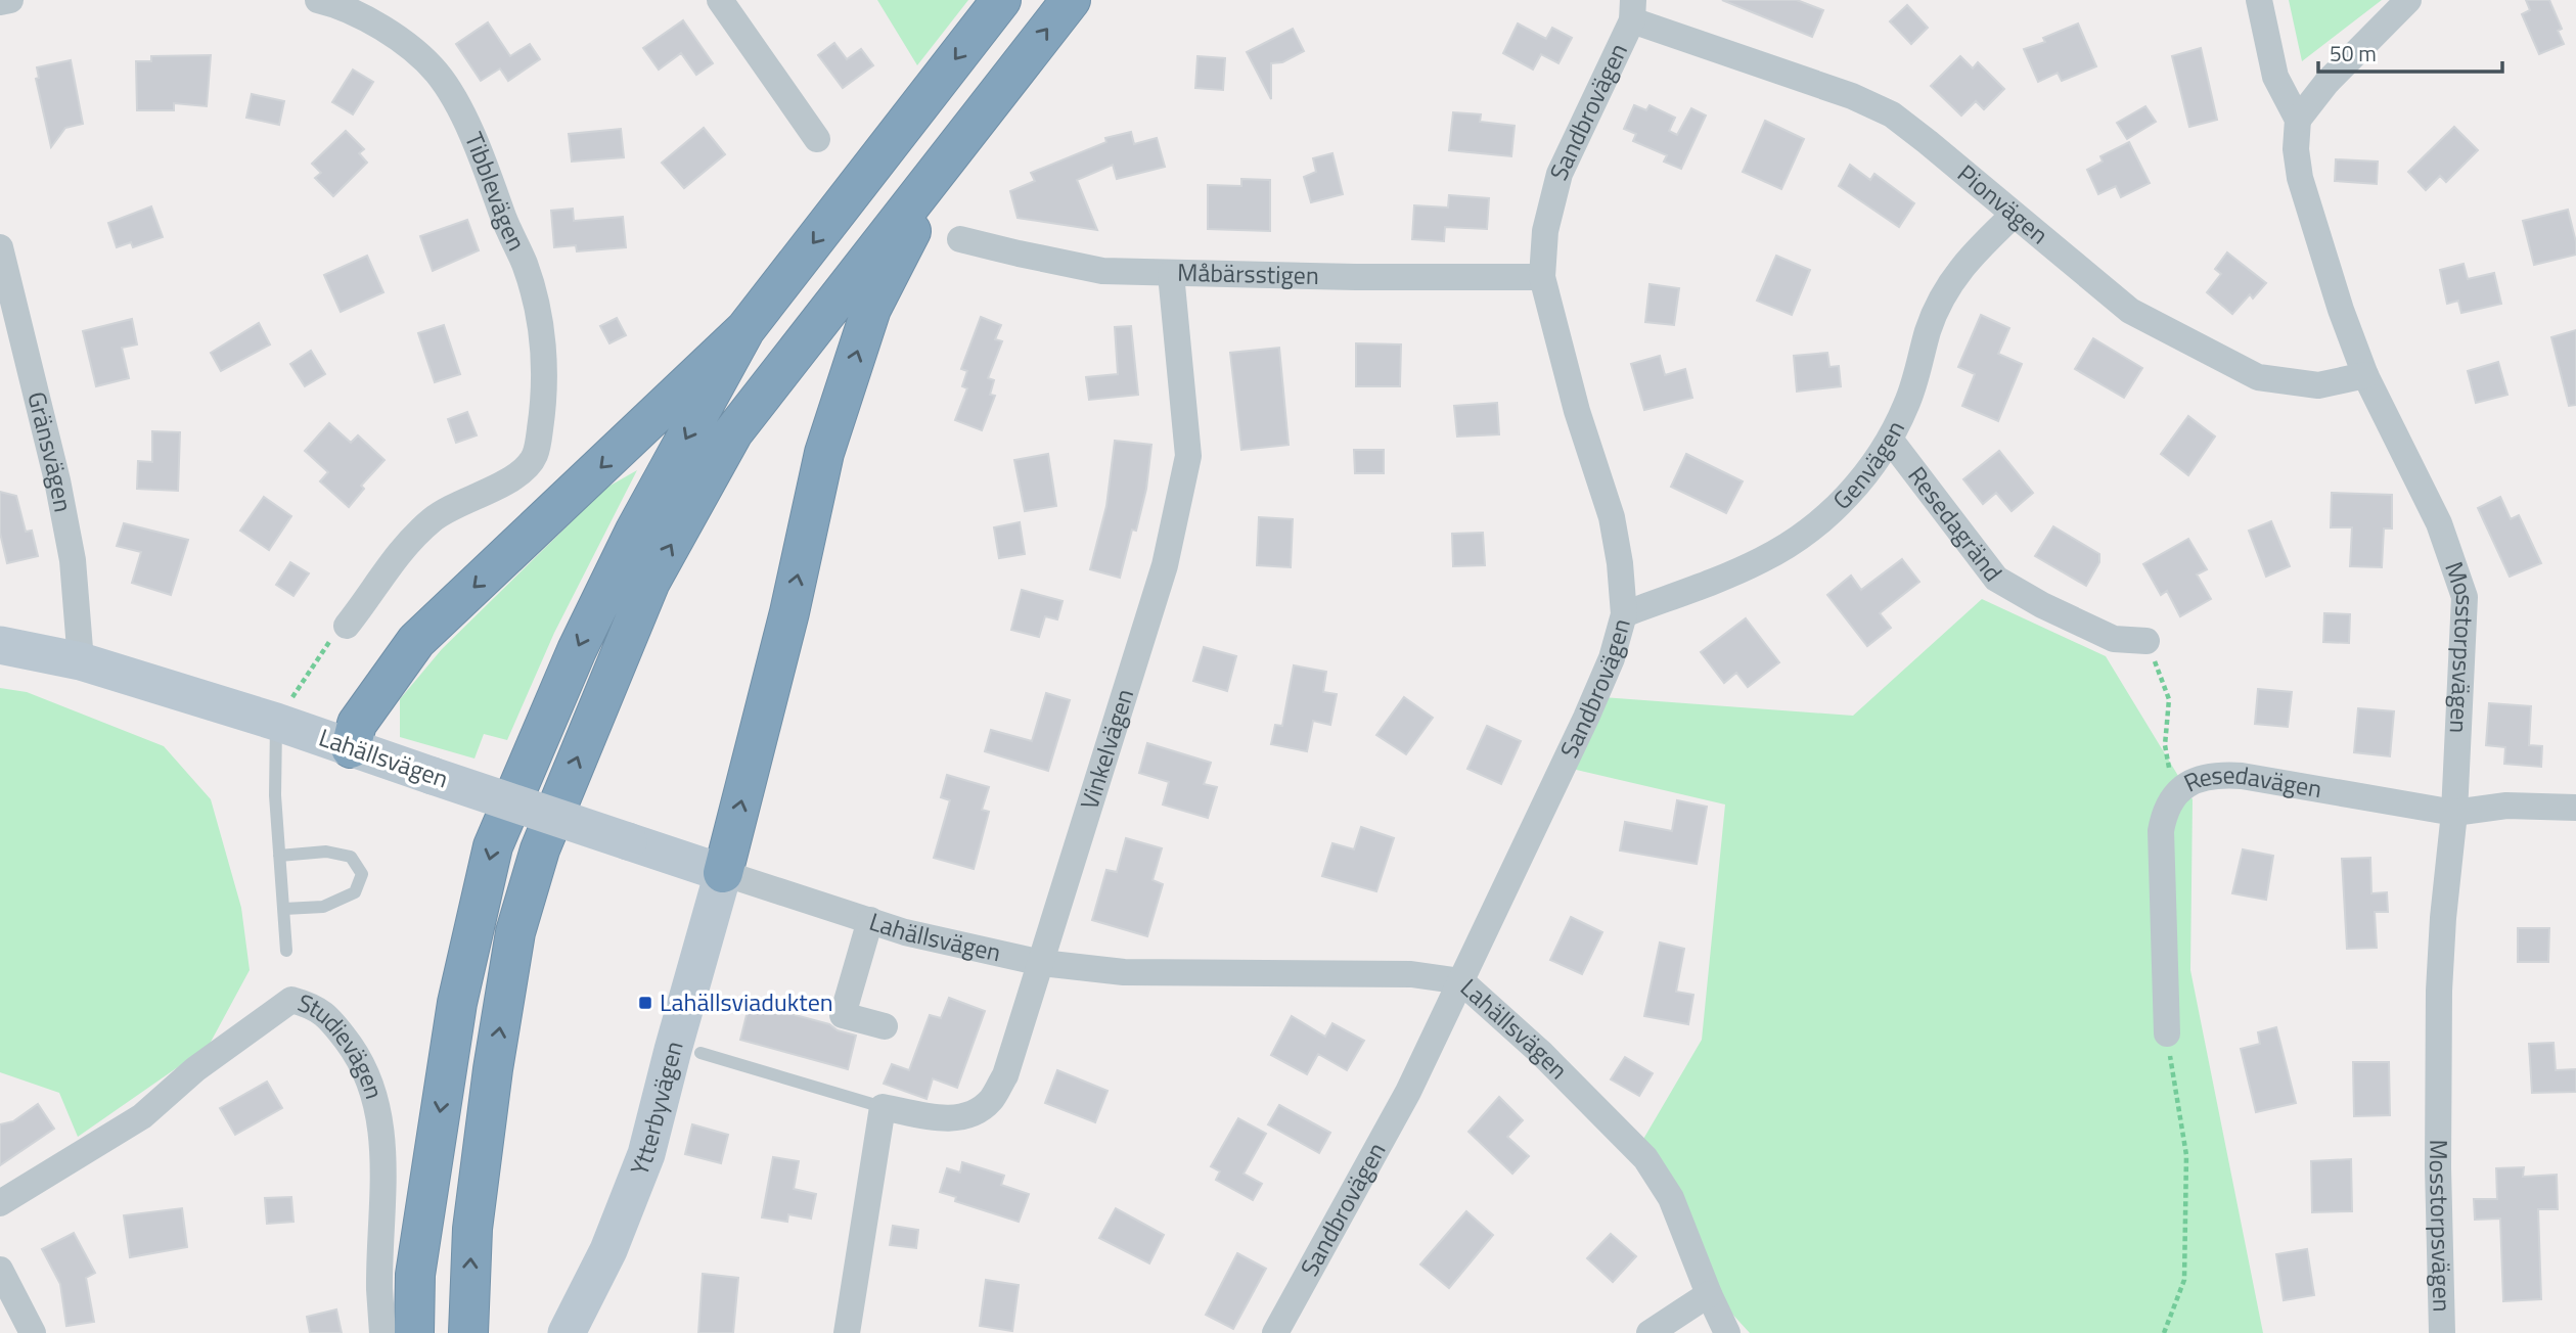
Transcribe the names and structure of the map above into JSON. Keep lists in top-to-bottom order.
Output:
{
  "streets": {
    "street": [
      "Sandbrovägen",
      "Tibblevägen",
      "Pionvägen",
      "Måbärsstigen",
      "Gränsvägen",
      "Genvägen",
      "Resedagränd",
      "Mosstorpsvägen",
      "Vinkelvägen",
      "Lahällsvägen",
      "Resedavägen",
      "Studievägen",
      "Ytterbyvägen"
    ]
  },
  "crossings": [
    ["Sandbrovägen", "Pionvägen"],
    ["Sandbrovägen", "Måbärsstigen"],
    ["Sandbrovägen", "Genvägen"],
    ["Sandbrovägen", "Lahällsvägen"],
    ["Pionvägen", "Genvägen"],
    ["Pionvägen", "Mosstorpsvägen"],
    ["Måbärsstigen", "Vinkelvägen"],
    ["Gränsvägen", "Lahällsvägen"],
    ["Genvägen", "Resedagränd"],
    ["Mosstorpsvägen", "Resedavägen"],
    ["Vinkelvägen", "Lahällsvägen"],
    ["Lahällsvägen", "Ytterbyvägen"]
  ],
  "places": {
    "transit": ["Lahällsviadukten"]
  },
  "scale_bar": "50 m"
}
